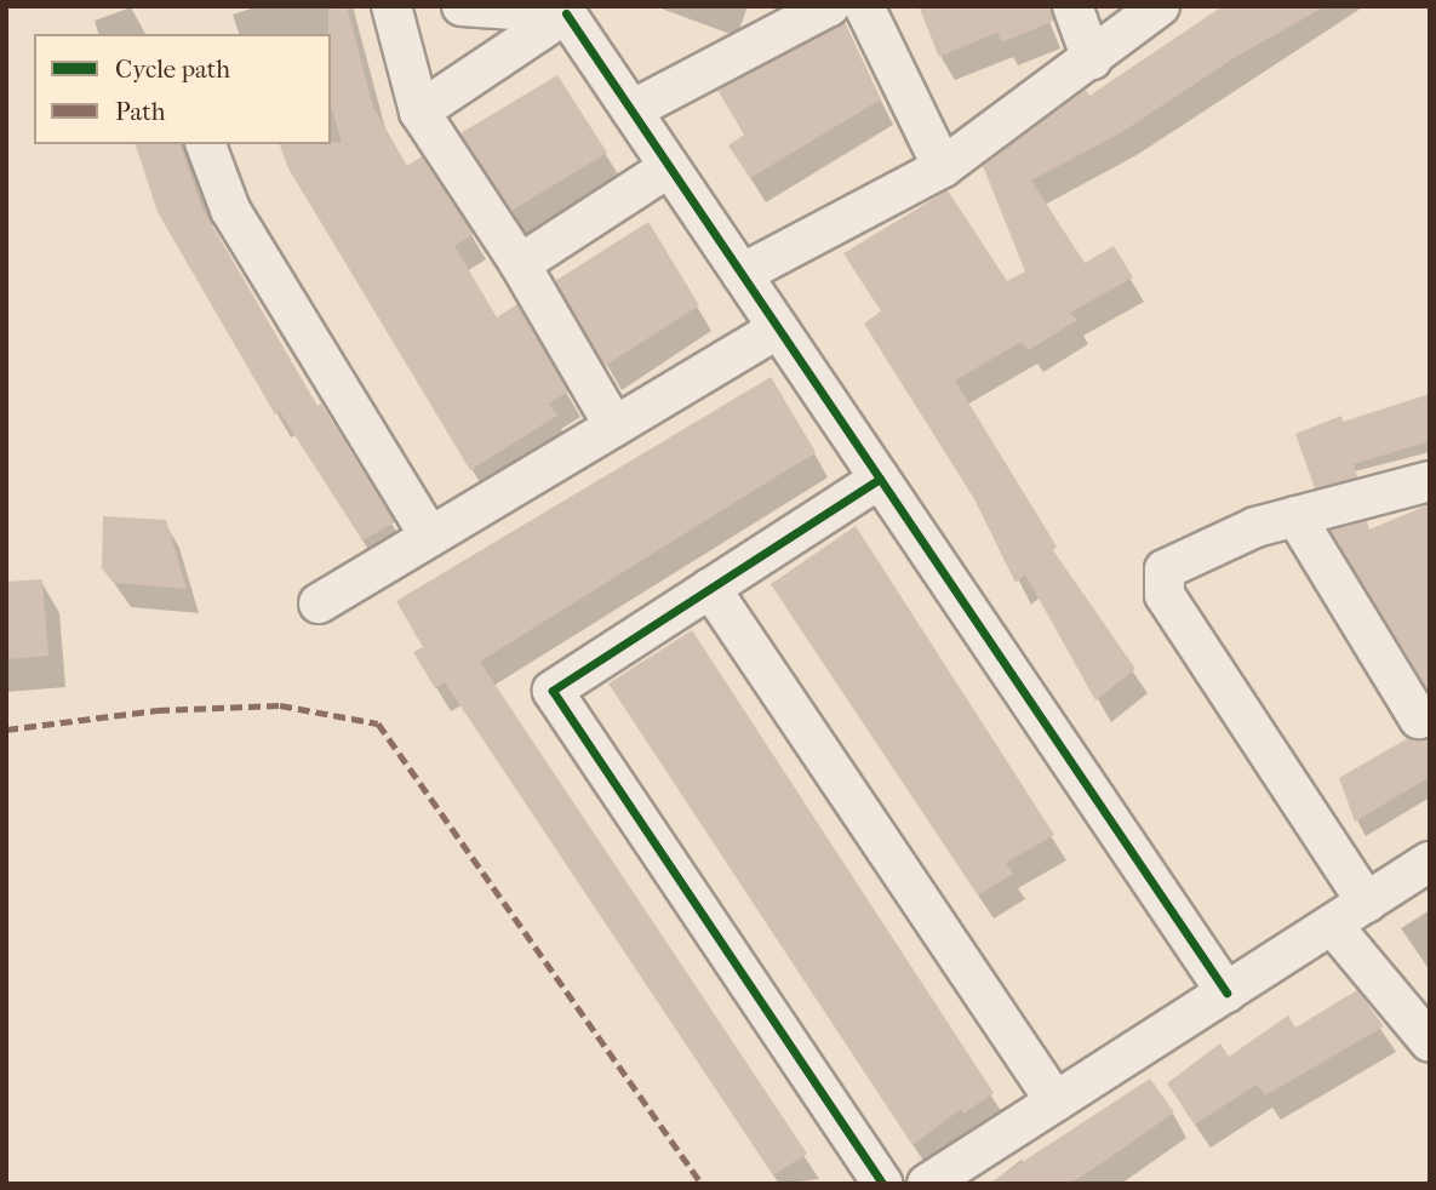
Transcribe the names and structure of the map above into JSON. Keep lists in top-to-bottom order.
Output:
{
  "legend": ["Cycle path", "Path"]
}
